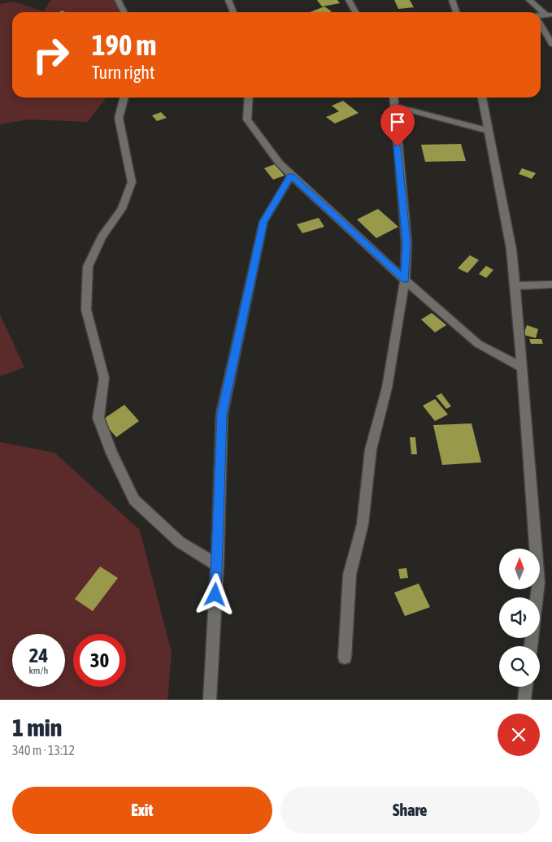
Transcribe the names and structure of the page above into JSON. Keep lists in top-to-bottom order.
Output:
{
  "north": "top",
  "page": {
    "turn": ["190 m", "Turn right"],
    "speed": "24 km/h",
    "limit": "30",
    "heading": ["1 min", "340 m · 13:12"],
    "buttons": ["Exit", "Share"]
  }
}
